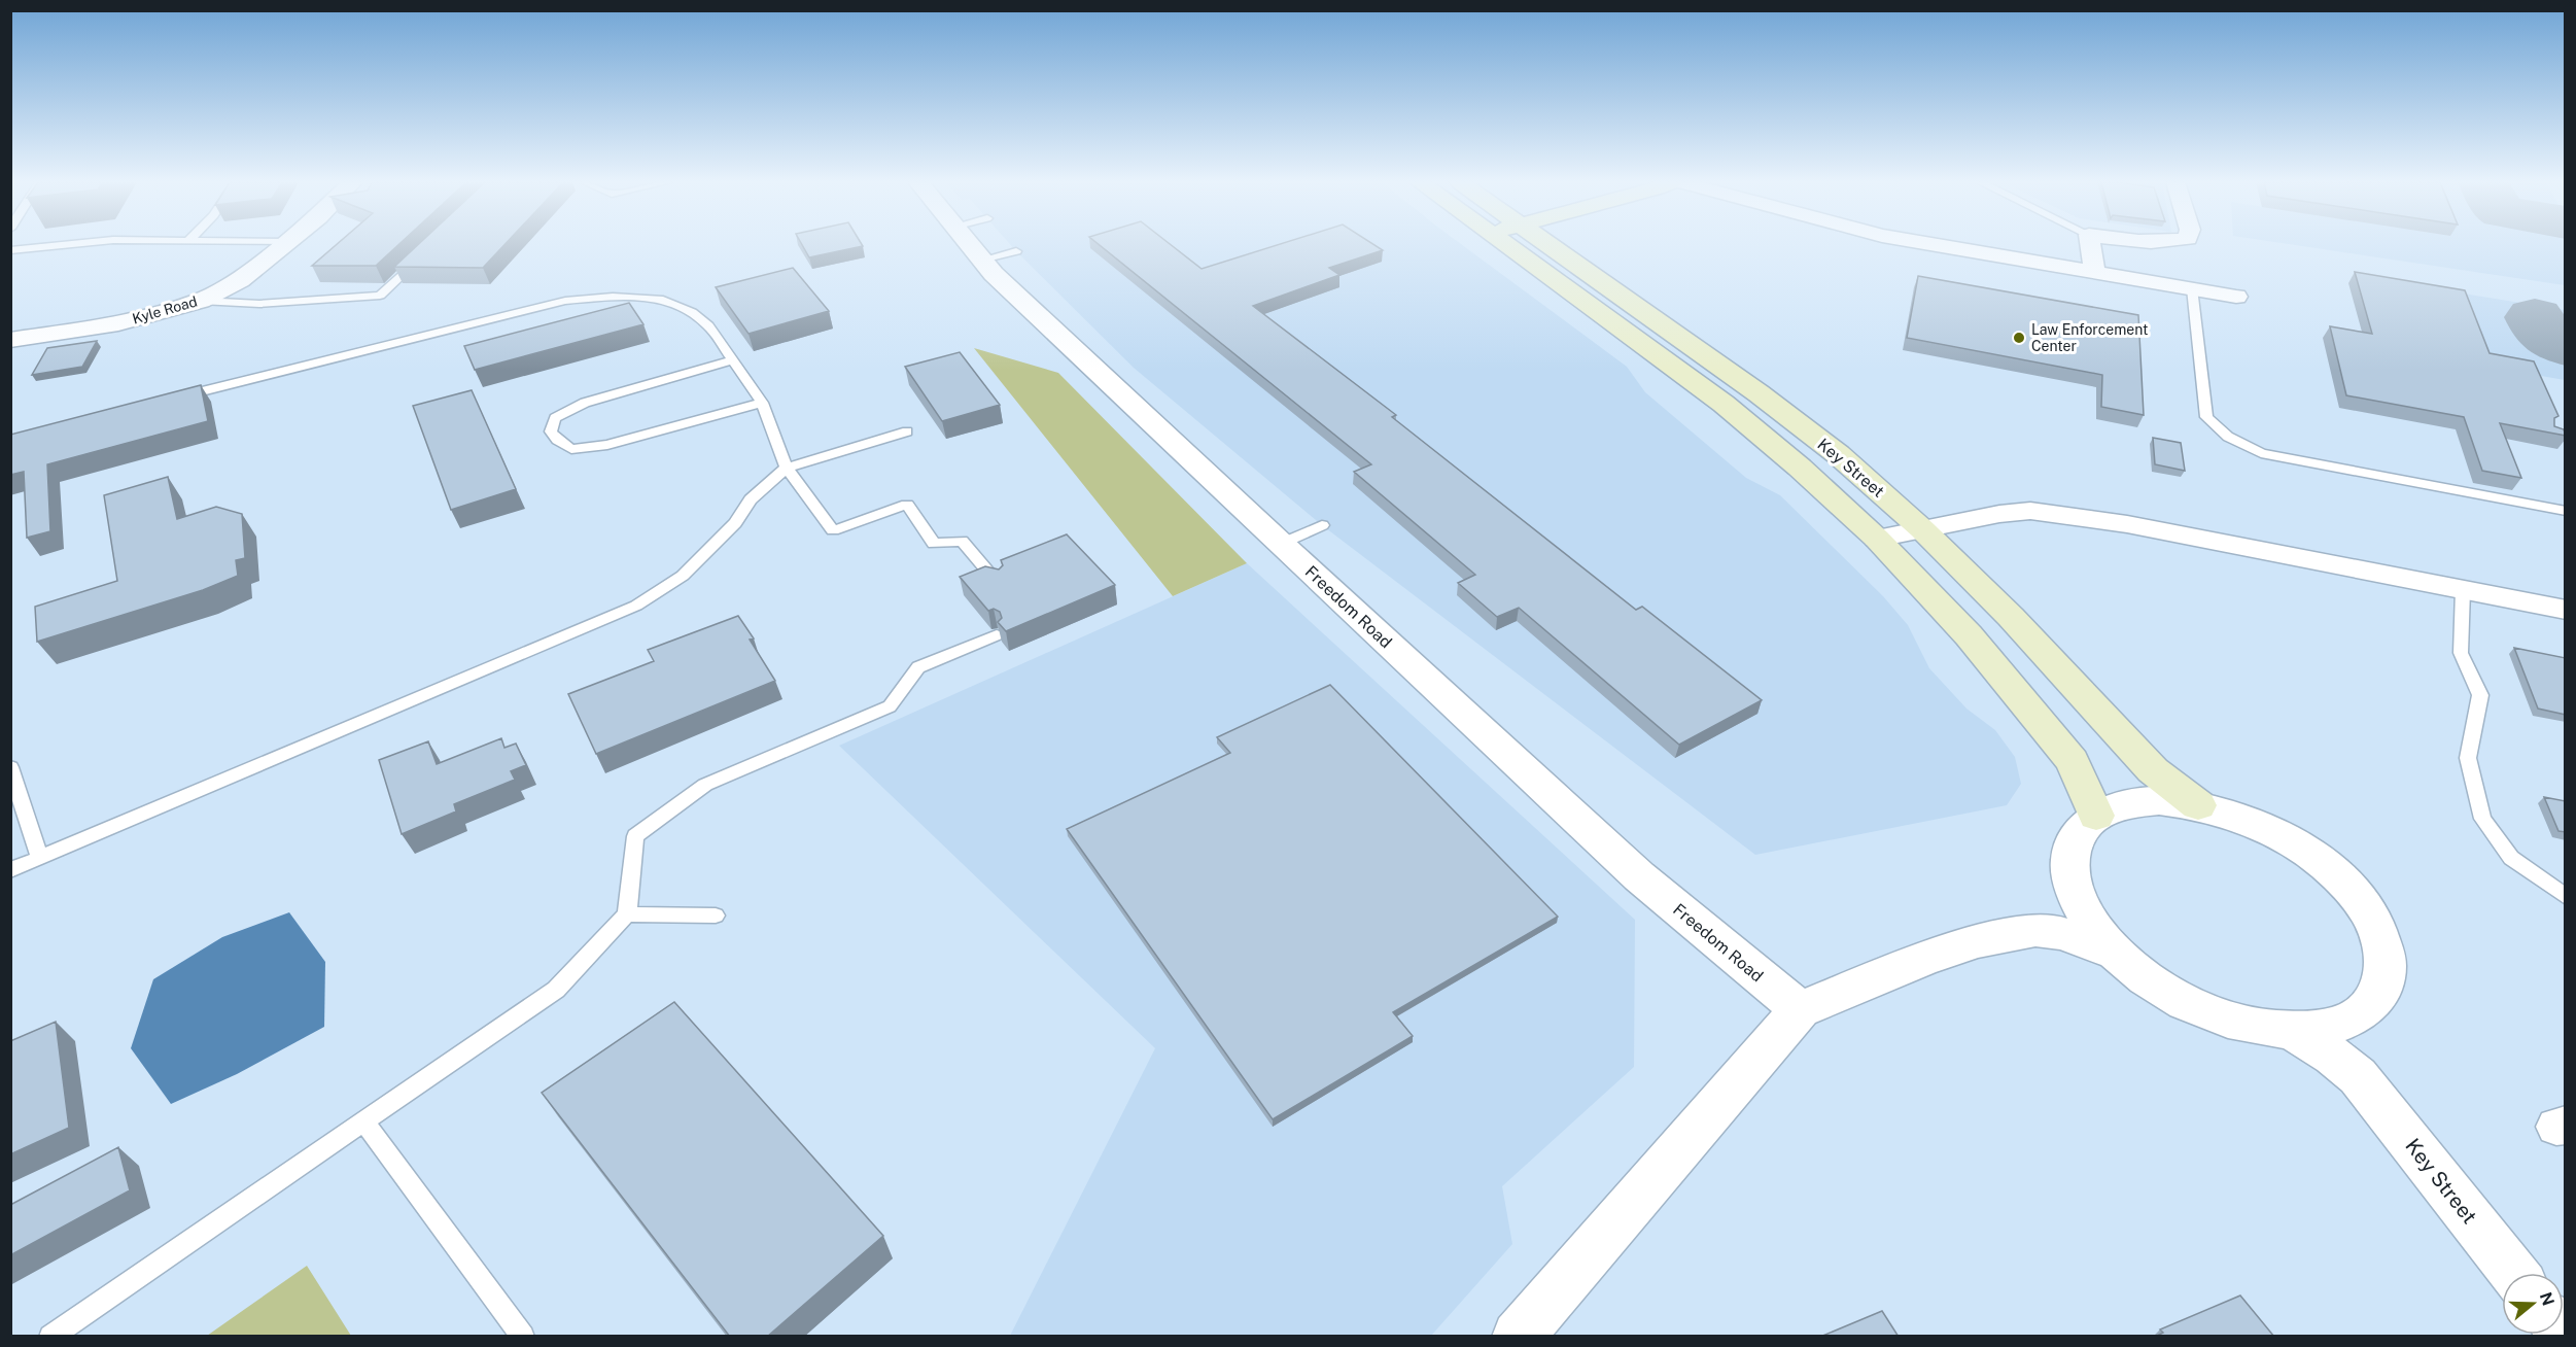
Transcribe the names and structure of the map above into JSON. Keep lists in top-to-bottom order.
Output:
{
  "streets": {
    "main road": ["Key Street"],
    "street": ["Kyle Road", "Freedom Road"]
  },
  "places": ["Law Enforcement Center"],
  "north": "right"
}
